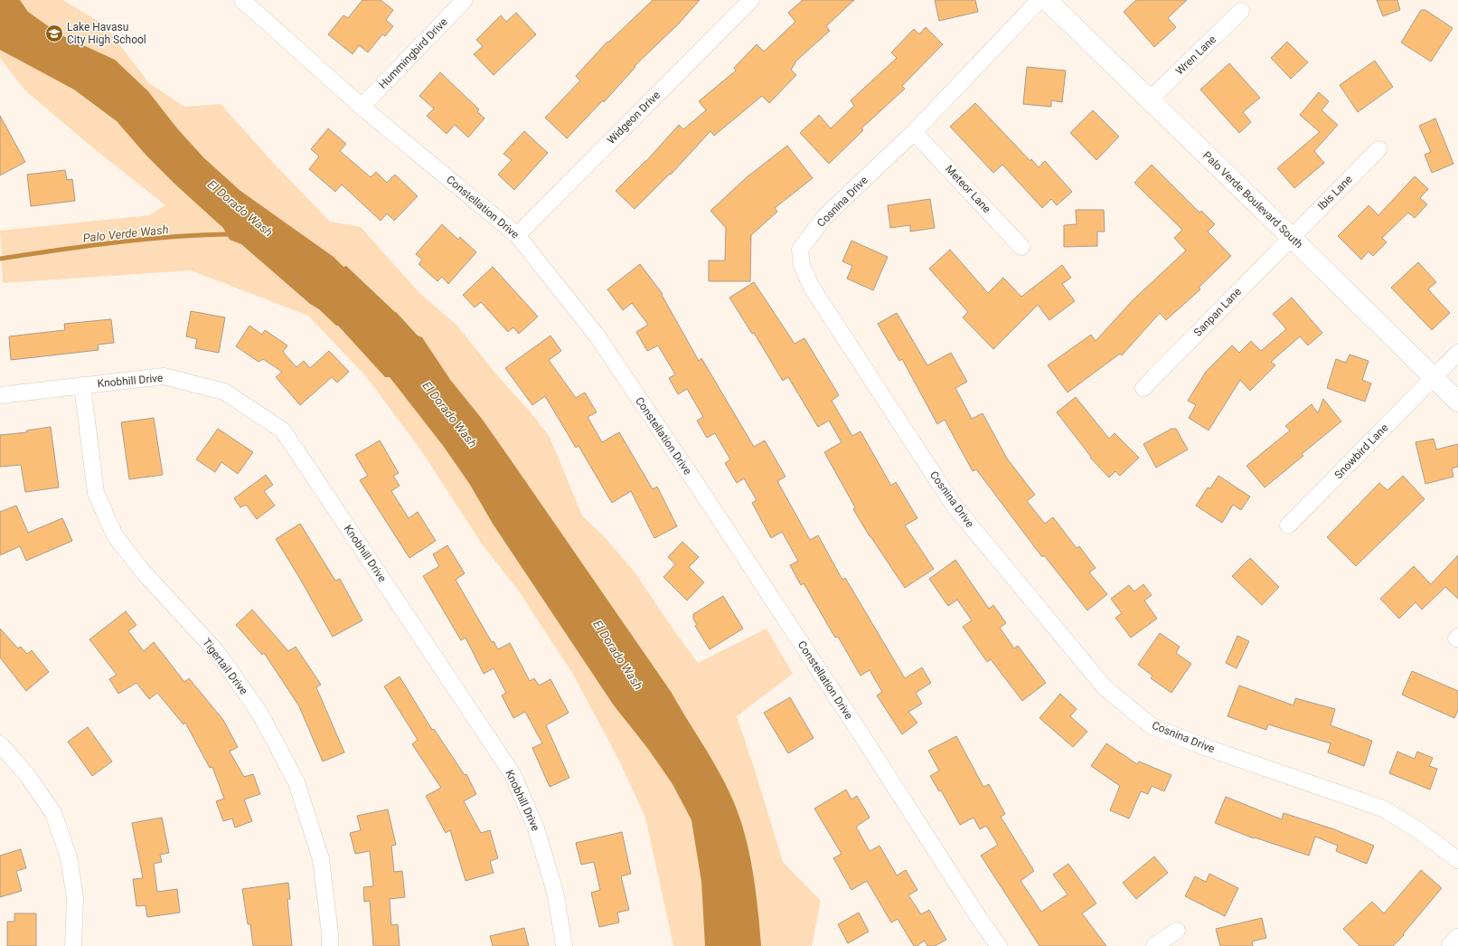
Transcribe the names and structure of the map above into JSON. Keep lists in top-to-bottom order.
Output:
{
  "streets": {
    "main road": ["Palo Verde Boulevard South"],
    "street": [
      "Hummingbird Drive",
      "Wren Lane",
      "Widgeon Drive",
      "Meteor Lane",
      "Ibis Lane",
      "Cosnina Drive",
      "Constellation Drive",
      "Sanpan Lane",
      "Knobhill Drive",
      "Snowbird Lane",
      "Tigertail Drive"
    ]
  },
  "crossings": [
    ["Hummingbird Drive", "Constellation Drive"],
    ["Wren Lane", "Palo Verde Boulevard South"],
    ["Widgeon Drive", "Constellation Drive"],
    ["Meteor Lane", "Cosnina Drive"],
    ["Ibis Lane", "Palo Verde Boulevard South"],
    ["Ibis Lane", "Sanpan Lane"],
    ["Palo Verde Boulevard South", "Sanpan Lane"],
    ["Palo Verde Boulevard South", "Snowbird Lane"],
    ["Knobhill Drive", "Tigertail Drive"]
  ],
  "water": ["El Dorado Wash", "Palo Verde Wash"],
  "places": {
    "school or university": ["Lake Havasu City High School"]
  }
}
